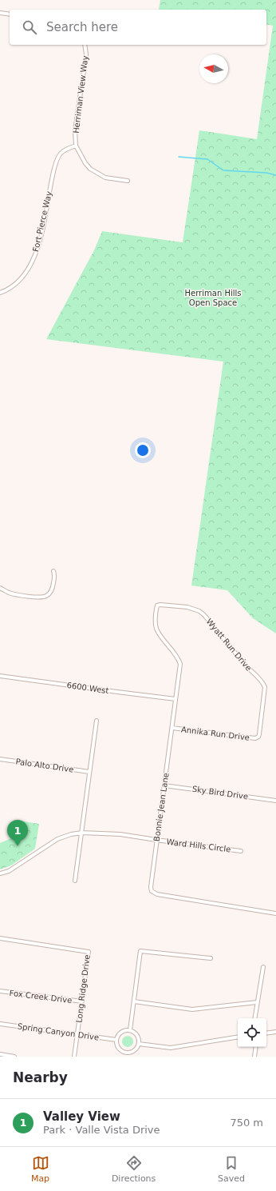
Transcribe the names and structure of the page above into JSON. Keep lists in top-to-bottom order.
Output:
{
  "streets": {
    "street": [
      "Herriman View Way",
      "Fort Pierce Way",
      "Wyatt Run Drive",
      "6600 West",
      "Annika Run Drive",
      "Palo Alto Drive",
      "Sky Bird Drive",
      "Bonnie Jean Lane",
      "Ward Hills Circle",
      "Long Ridge Drive",
      "Fox Creek Drive",
      "Spring Canyon Drive"
    ]
  },
  "crossings": [
    ["Herriman View Way", "Fort Pierce Way"],
    ["Wyatt Run Drive", "Annika Run Drive"],
    ["Wyatt Run Drive", "Bonnie Jean Lane"],
    ["6600 West", "Bonnie Jean Lane"],
    ["Annika Run Drive", "Bonnie Jean Lane"],
    ["Sky Bird Drive", "Bonnie Jean Lane"],
    ["Bonnie Jean Lane", "Ward Hills Circle"],
    ["Long Ridge Drive", "Fox Creek Drive"],
    ["Long Ridge Drive", "Spring Canyon Drive"]
  ],
  "parks": ["Herriman Hills Open Space"],
  "north": "left",
  "page": {
    "search": "Search here",
    "pins": "1",
    "heading": "Nearby",
    "list": [
      {
        "mark": "1",
        "name": "Valley View",
        "note": "Park · Valle Vista Drive",
        "value": "750 m"
      }
    ],
    "nav": ["Map", "Directions", "Saved"]
  }
}
